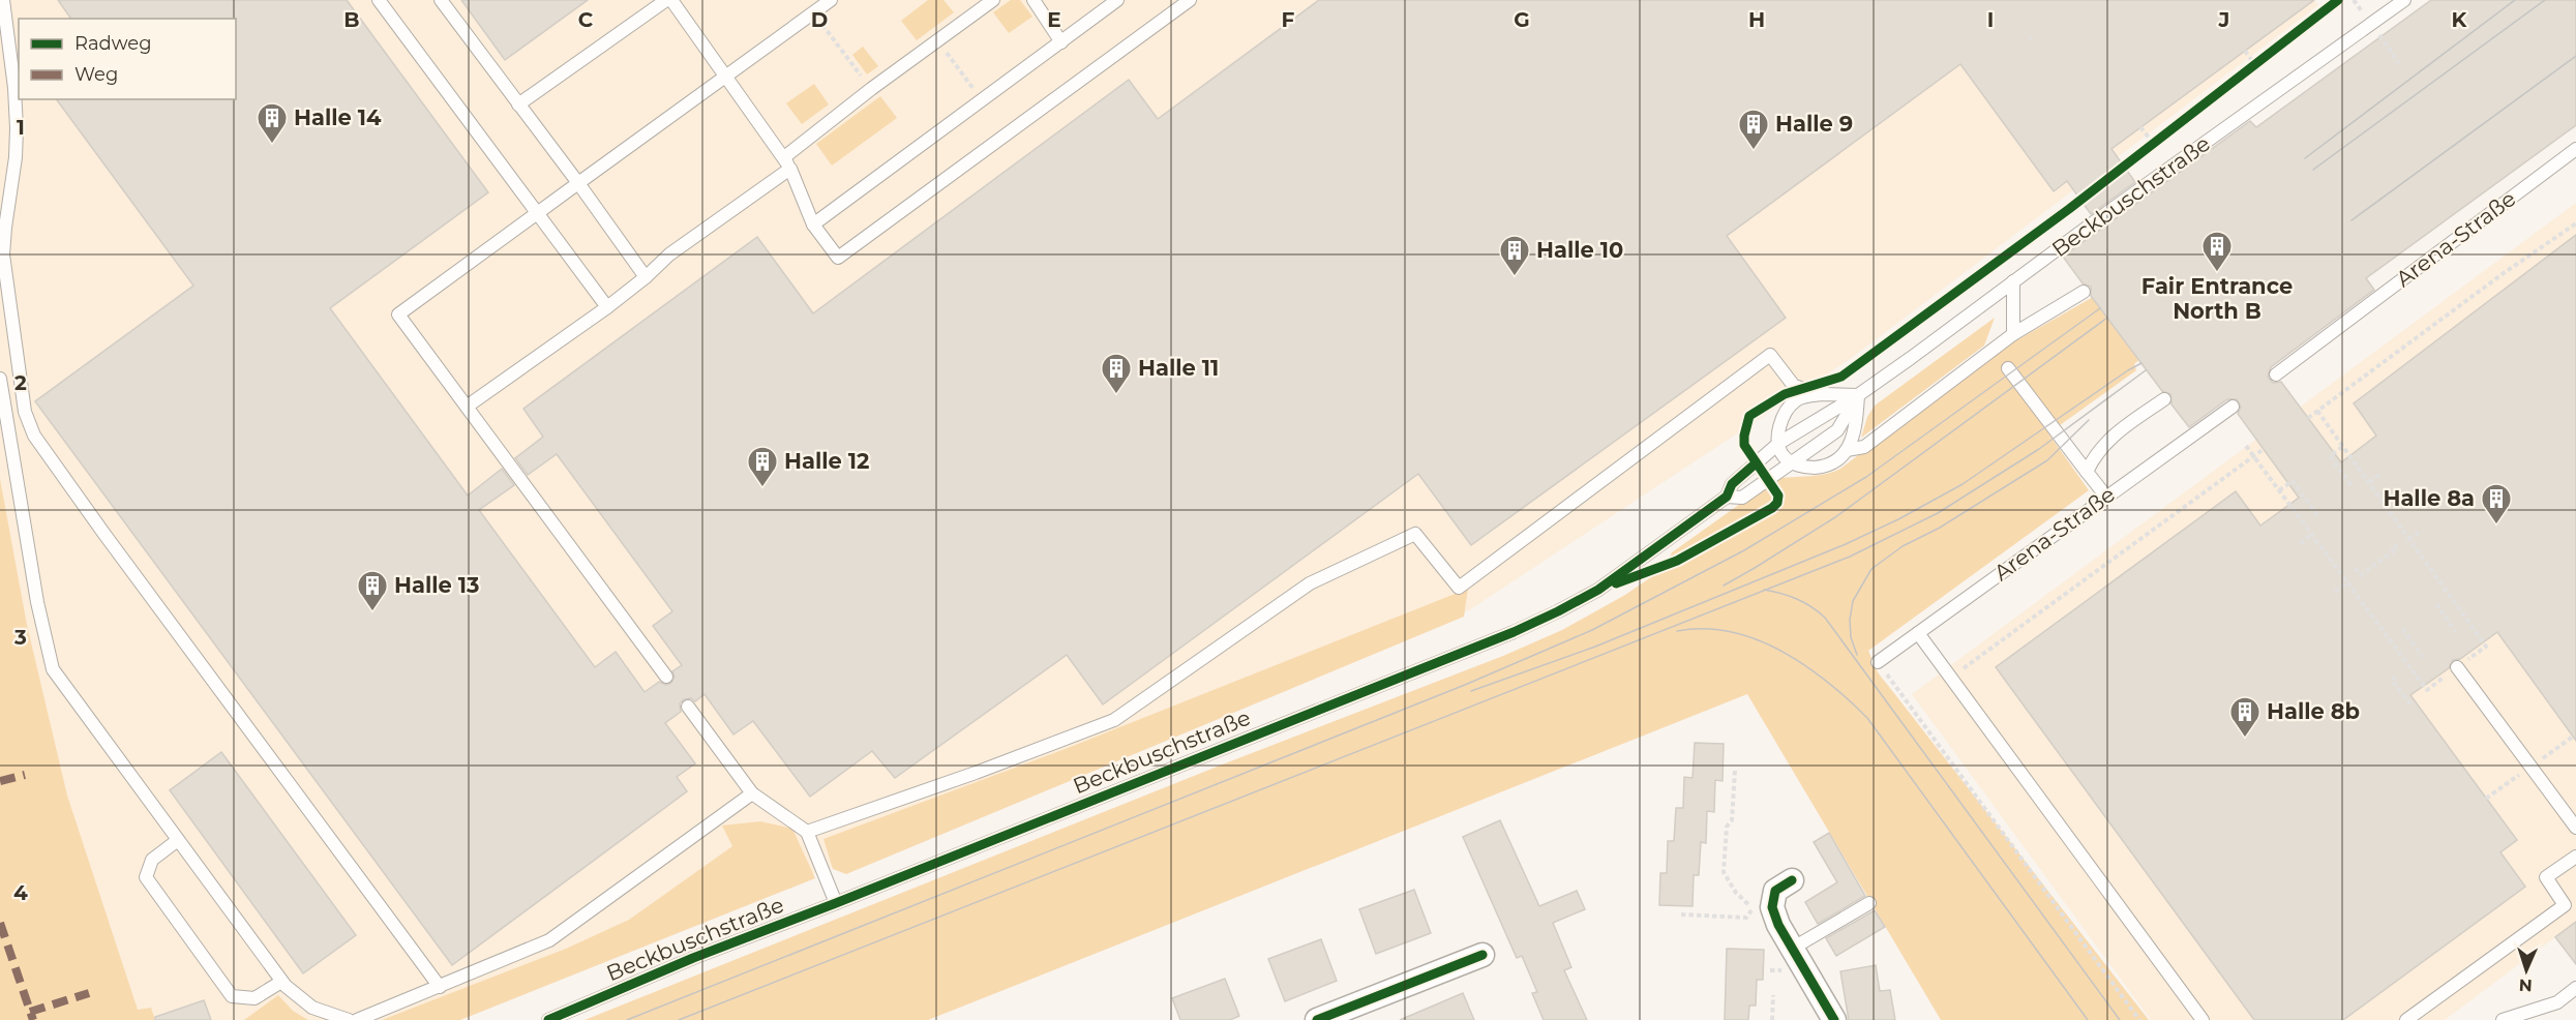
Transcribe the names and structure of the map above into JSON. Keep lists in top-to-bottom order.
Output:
{
  "streets": {
    "lane": ["Beckbuschstraße", "Arena-Straße"]
  },
  "places": {
    "building": [
      "Halle 14",
      "Halle 9",
      "Fair Entrance North B",
      "Halle 10",
      "Halle 11",
      "Halle 12",
      "Halle 8a",
      "Halle 13",
      "Halle 8b"
    ]
  },
  "legend": ["Radweg", "Weg"],
  "north": "bottom",
  "grid": {
    "columns": [
      "B",
      "C",
      "D",
      "E",
      "F",
      "G",
      "H",
      "I",
      "J",
      "K"
    ],
    "rows": [
      "1",
      "2",
      "3",
      "4"
    ]
  }
}
